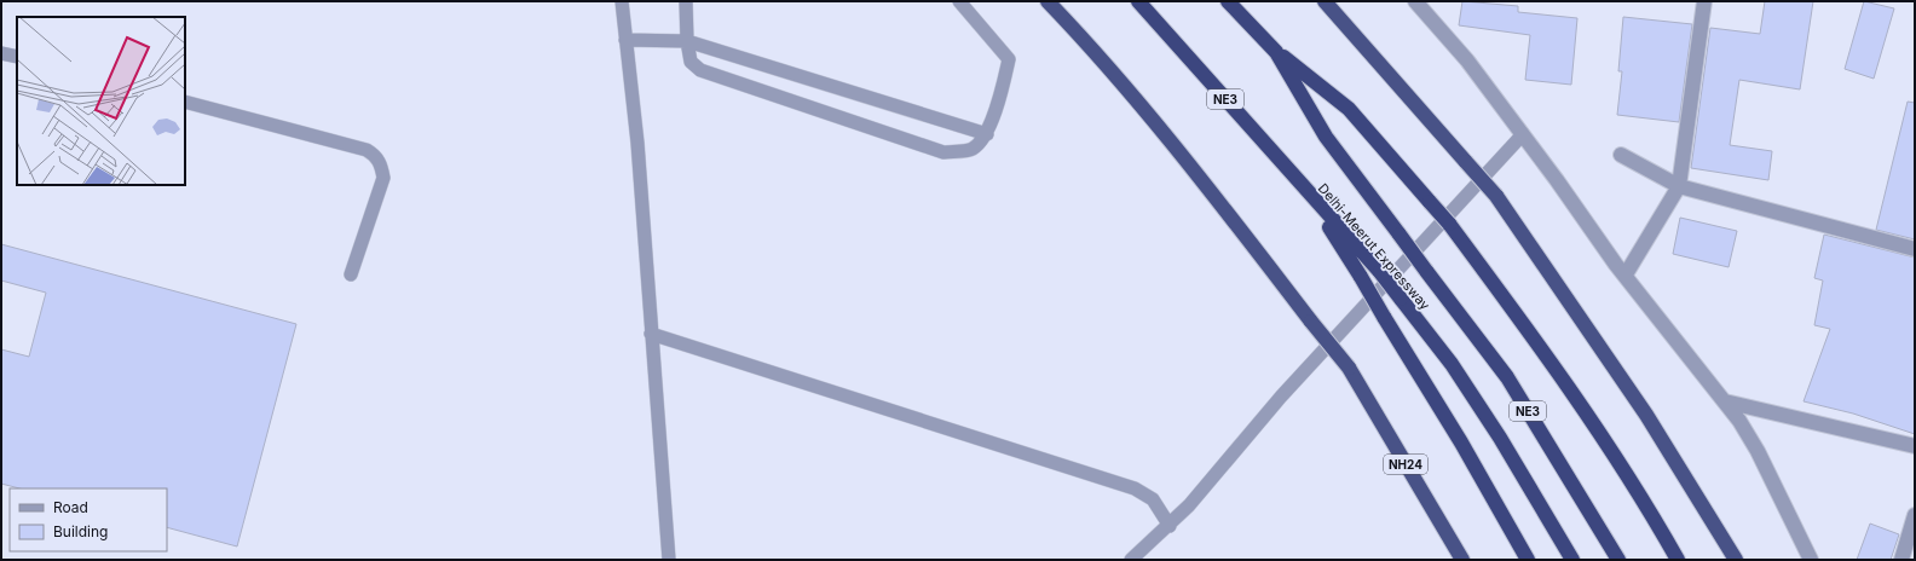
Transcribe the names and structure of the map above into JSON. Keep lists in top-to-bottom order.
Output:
{
  "streets": {
    "highway": ["NE3", "Delhi-Meerut Expressway", "NH24"]
  },
  "legend": ["Road", "Building"]
}
